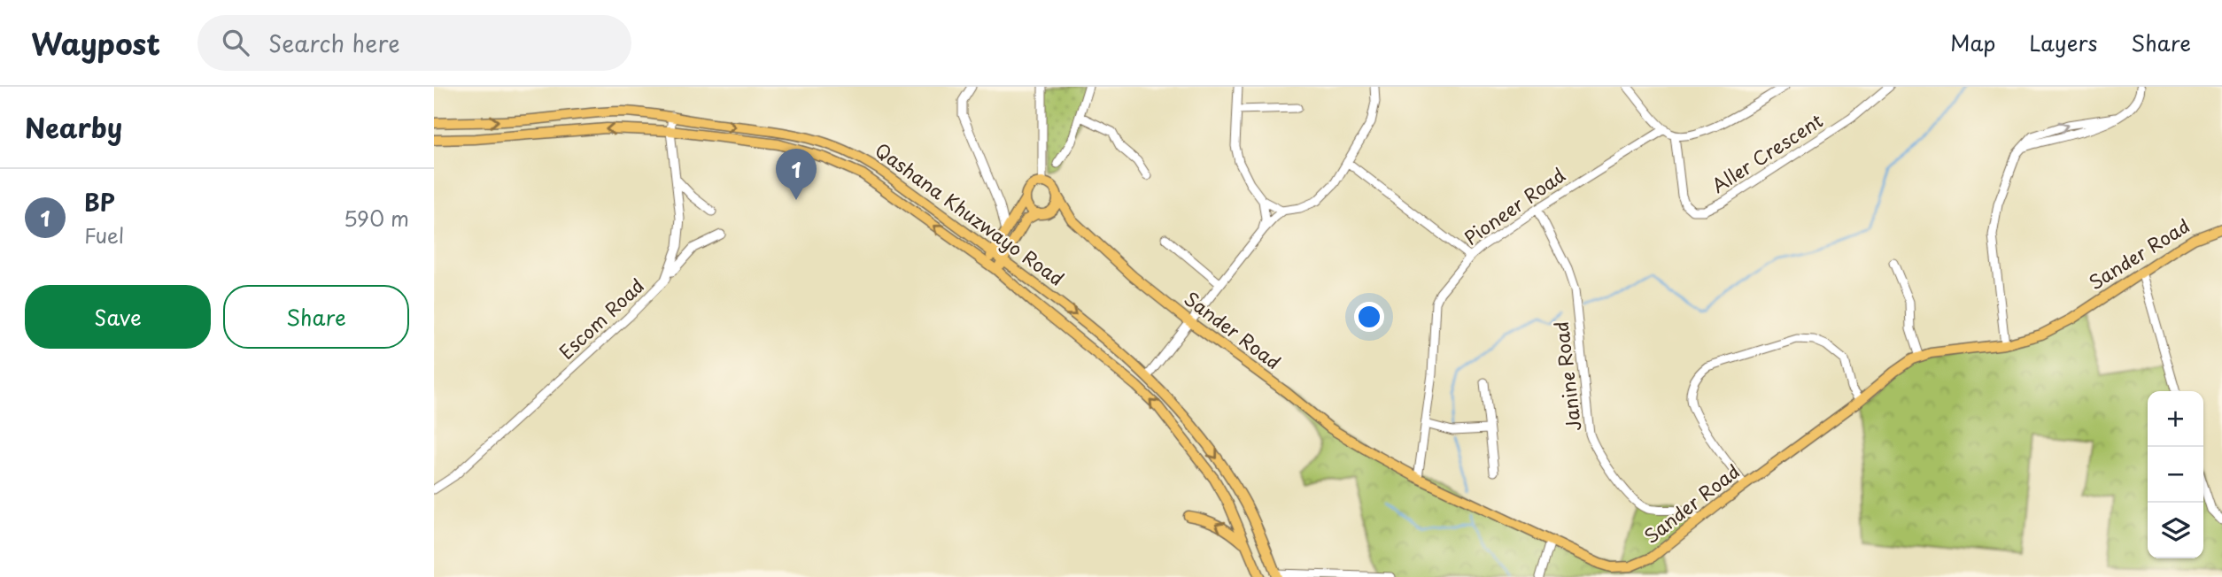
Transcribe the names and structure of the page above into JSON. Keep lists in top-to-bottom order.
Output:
{
  "streets": {
    "main road": ["Qashana Khuzwayo Road", "Sander Road"],
    "street": [
      "Aller Crescent",
      "Pioneer Road",
      "Escom Road",
      "Janine Road"
    ]
  },
  "crossings": [
    ["Pioneer Road", "Sander Road"],
    ["Pioneer Road", "Janine Road"],
    ["Qashana Khuzwayo Road", "Escom Road"],
    ["Sander Road", "Janine Road"]
  ],
  "page": {
    "header": "Waypost",
    "search": "Search here",
    "nav": ["Map", "Layers", "Share"],
    "heading": "Nearby",
    "pins": "1",
    "list": [
      {
        "mark": "1",
        "name": "BP",
        "note": "Fuel",
        "value": "590 m"
      }
    ],
    "buttons": ["Save", "Share"],
    "map_buttons": ["+", "−"]
  }
}
